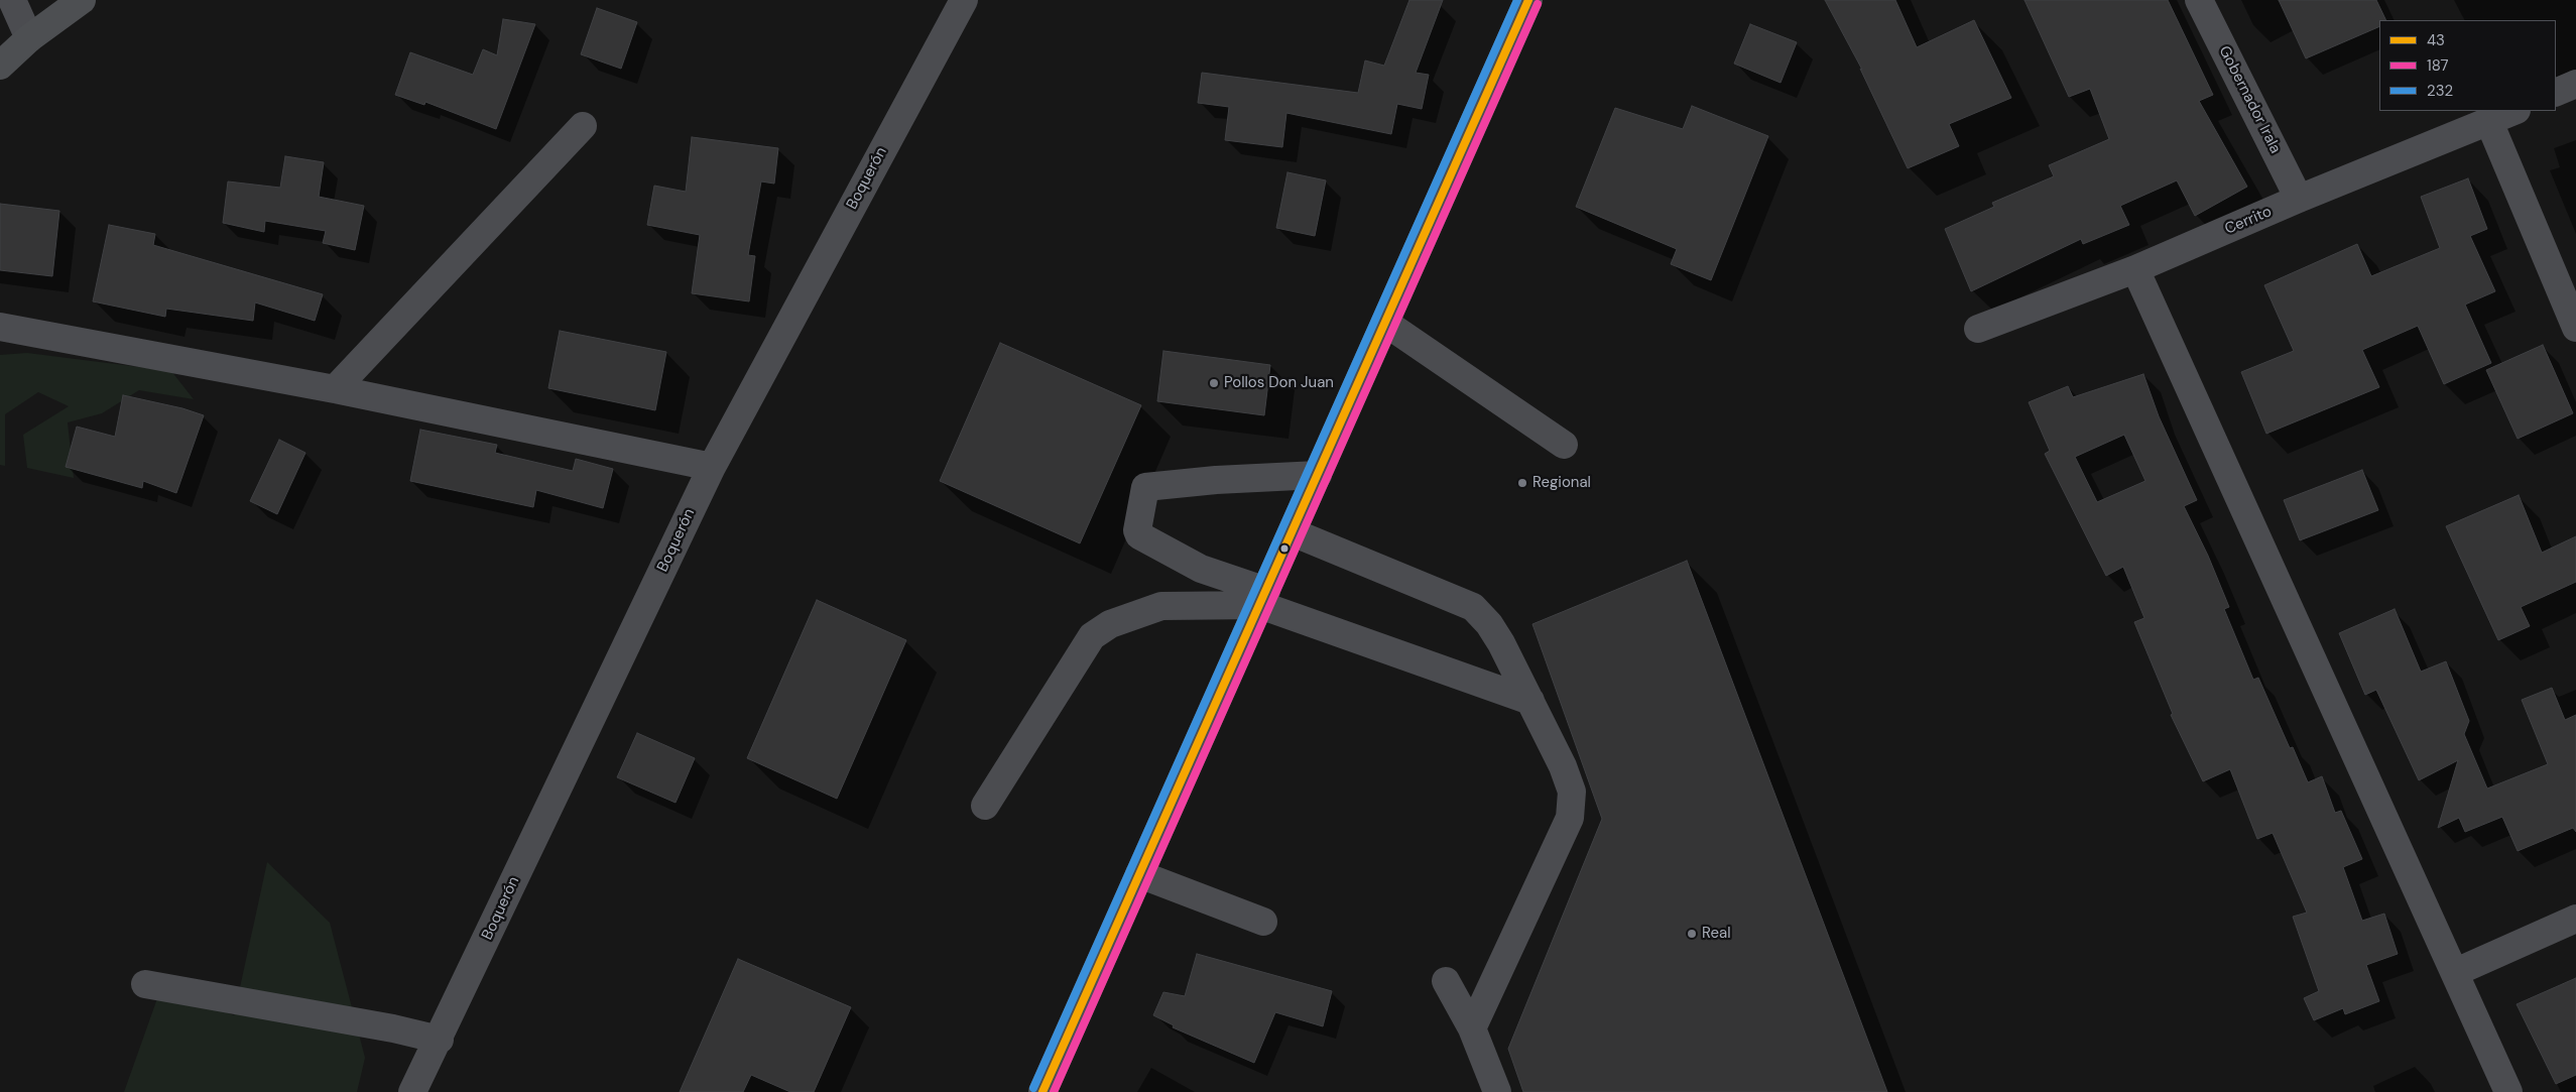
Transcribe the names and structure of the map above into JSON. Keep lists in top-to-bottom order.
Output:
{
  "streets": {
    "street": ["Gobernador Irala", "Boquerón", "Cerrito"]
  },
  "crossings": [
    ["Gobernador Irala", "Cerrito"]
  ],
  "places": ["Pollos Don Juan", "Regional", "Real"],
  "lines": ["transit line 43", "transit line 232", "transit line 187"],
  "legend": ["43", "187", "232"]
}
